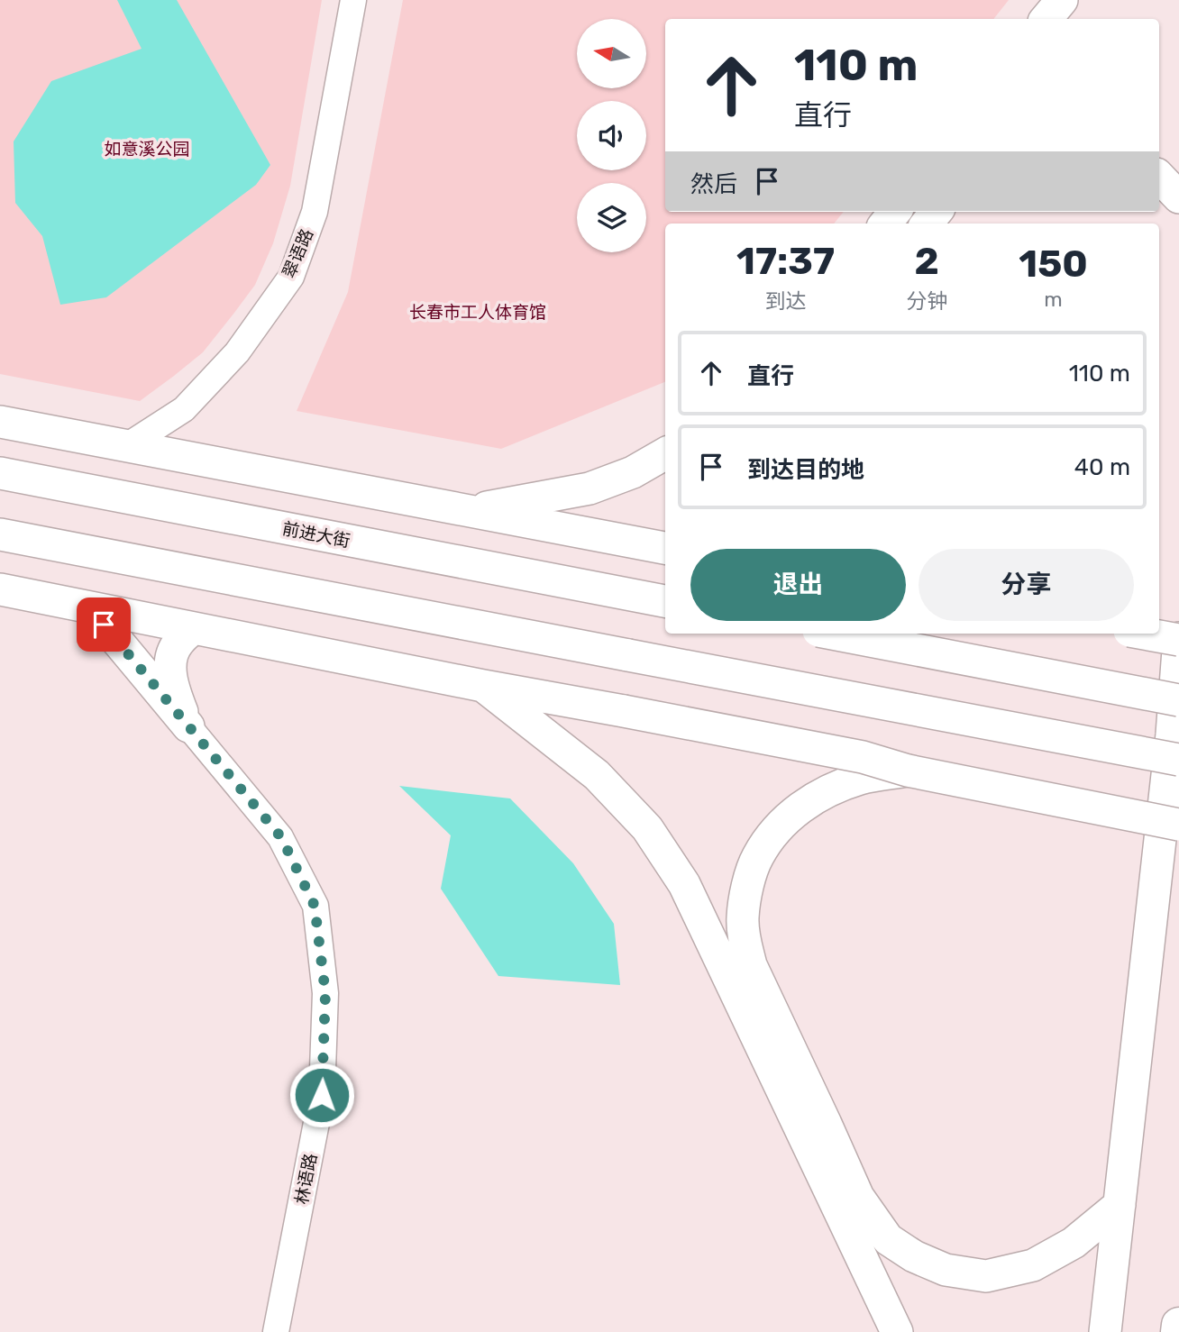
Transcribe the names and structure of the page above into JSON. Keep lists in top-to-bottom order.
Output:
{
  "streets": {
    "main road": ["前进大街"],
    "street": ["翠语路", "林语路"]
  },
  "parks": ["如意溪公园", "长春市工人体育馆"],
  "north": "left",
  "page": {
    "turn": ["110 m", "直行"],
    "then": "然后",
    "eta": [
      "17:37",
      "到达",
      "2",
      "分钟",
      "150",
      "m"
    ],
    "list": [
      {
        "name": "直行",
        "value": "110 m"
      },
      {
        "name": "到达目的地",
        "value": "40 m"
      }
    ],
    "buttons": ["退出", "分享"]
  }
}
